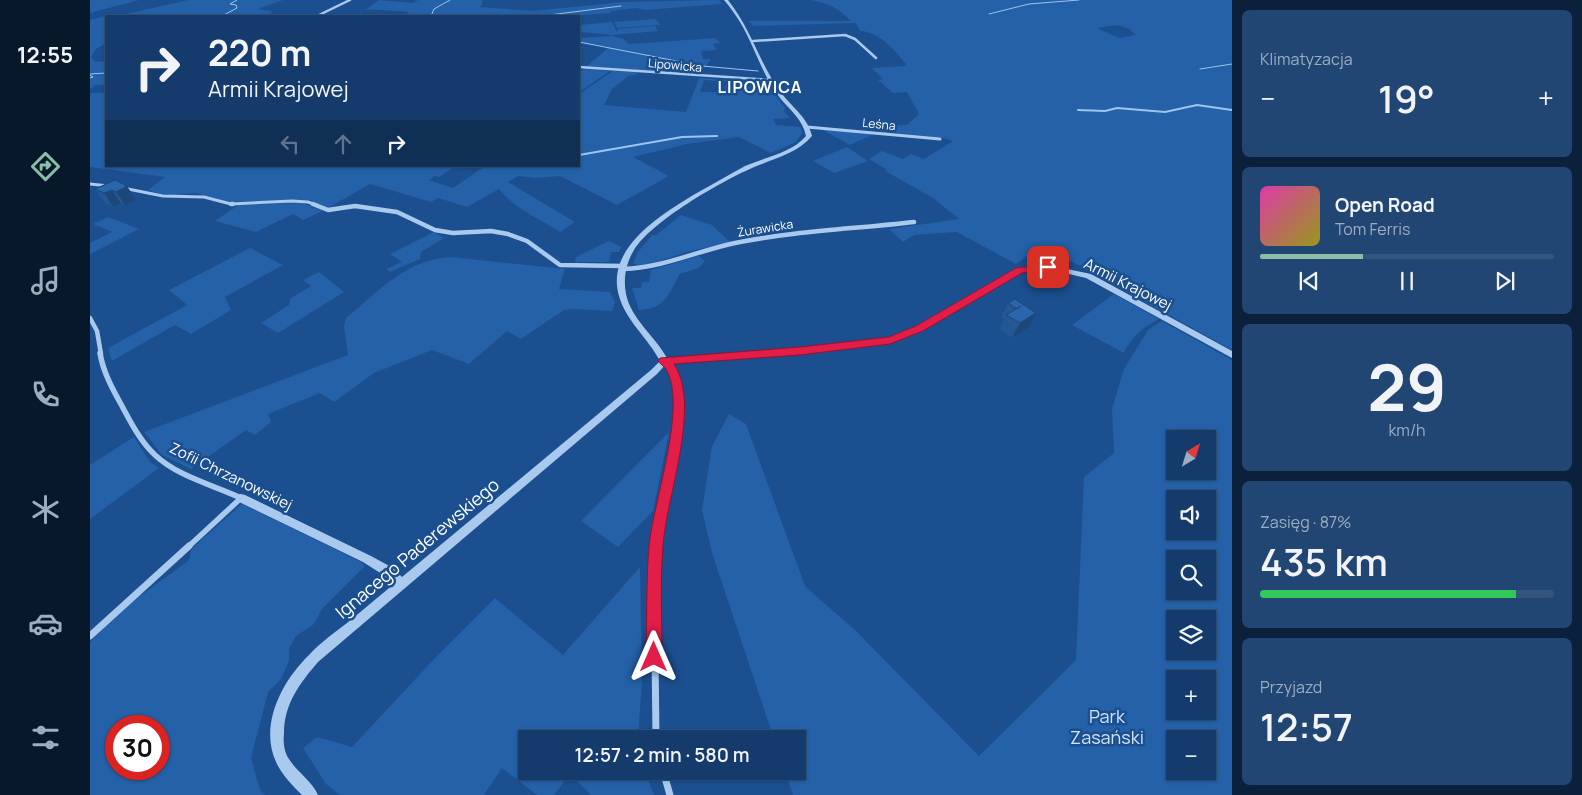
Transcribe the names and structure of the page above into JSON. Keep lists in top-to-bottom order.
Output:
{
  "streets": {
    "street": [
      "Lipowicka",
      "Leśna",
      "Żurawicka",
      "Armii Krajowej",
      "Zofii Chrzanowskiej",
      "Ignacego Paderewskiego"
    ]
  },
  "crossings": [
    ["Armii Krajowej", "Ignacego Paderewskiego"],
    ["Zofii Chrzanowskiej", "Ignacego Paderewskiego"]
  ],
  "districts": ["LIPOWICA"],
  "parks": ["Park Zasański"],
  "north": "top right",
  "page": {
    "tabs": "12:55",
    "tile": [
      "Klimatyzacja",
      ["29", "km/h"],
      ["Zasięg · 87%", "435 km"],
      ["Przyjazd", "12:57"]
    ],
    "turn": ["220 m", "Armii Krajowej"],
    "heat": ["−", "19°", "+"],
    "song": ["Open Road", "Tom Ferris"],
    "map_buttons": ["+", "−"],
    "limit": "30",
    "trip": "12:57 · 2 min · 580 m"
  }
}
